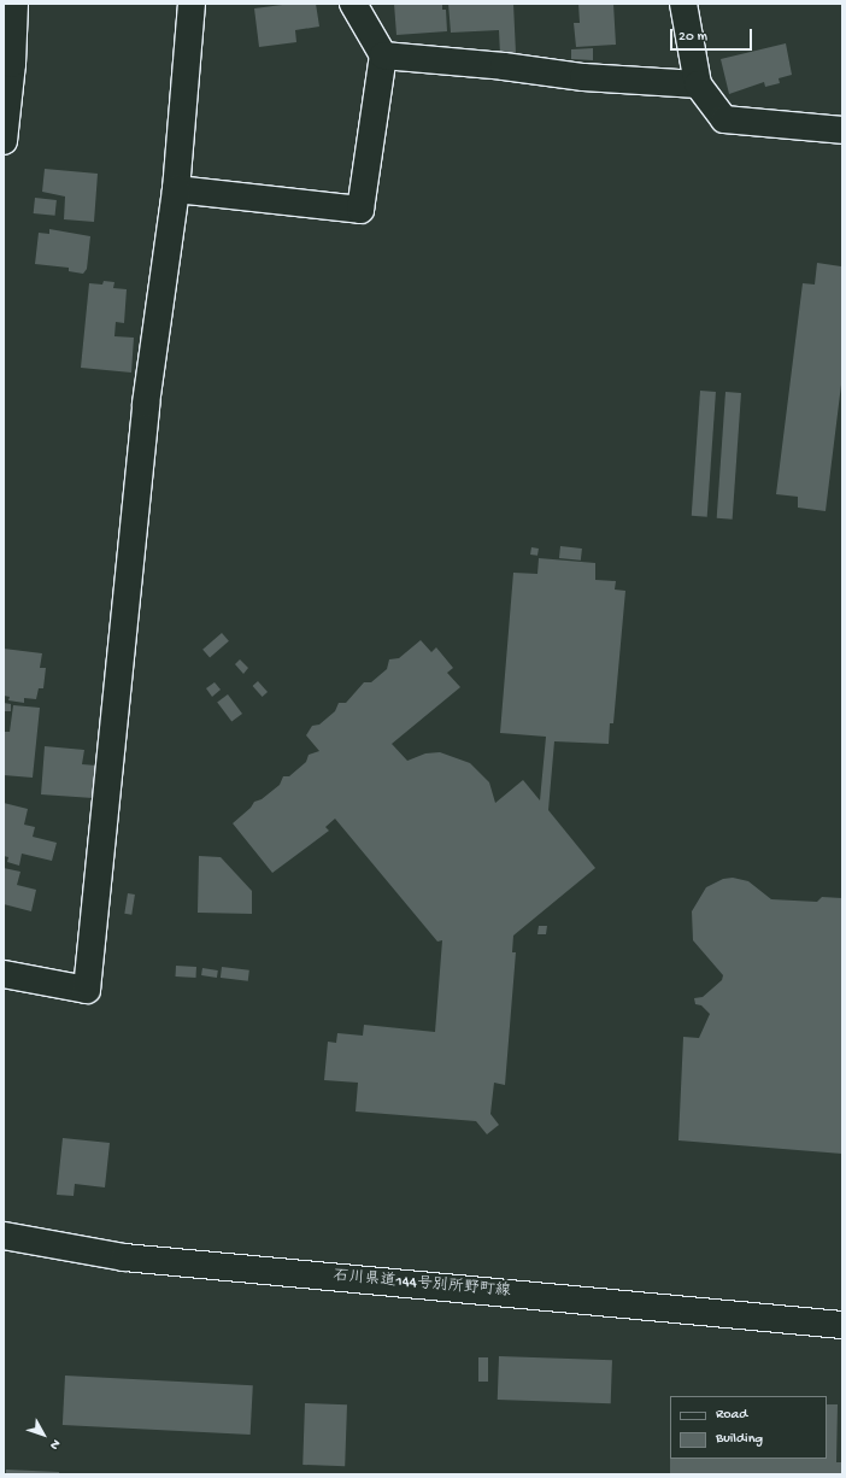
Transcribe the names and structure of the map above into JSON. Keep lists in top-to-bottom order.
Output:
{
  "streets": {
    "street": ["石川県道144号別所野町線"]
  },
  "legend": ["Road", "Building"],
  "scale_bar": "20 m",
  "north": "bottom right"
}
